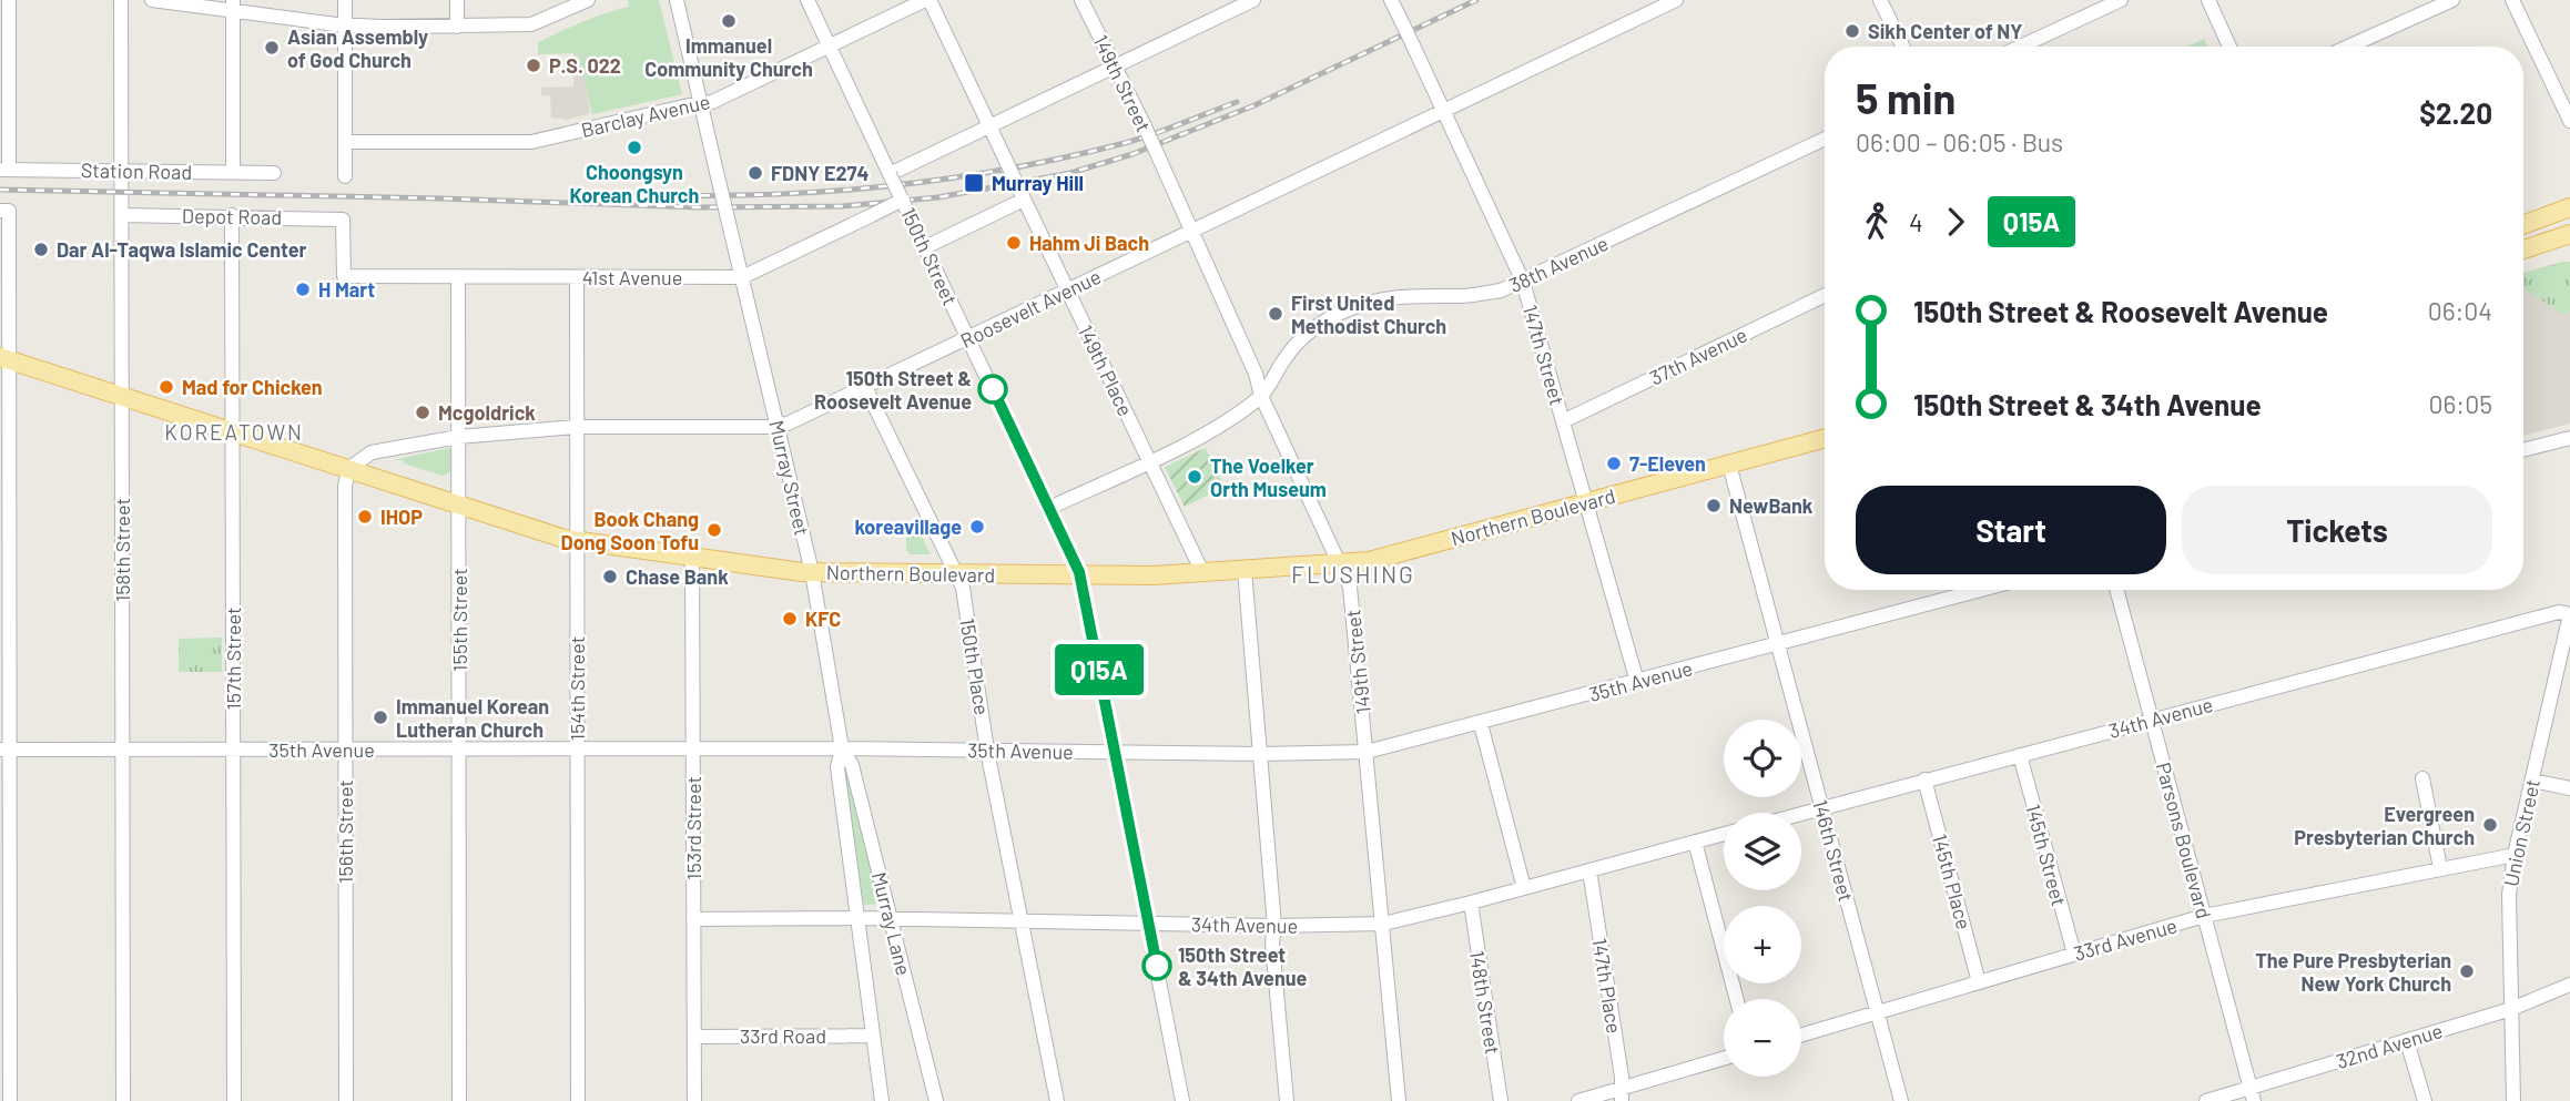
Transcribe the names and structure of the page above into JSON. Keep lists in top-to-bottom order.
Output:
{
  "streets": {
    "main road": ["Northern Boulevard"],
    "street": [
      "149th Street",
      "Barclay Avenue",
      "Station Road",
      "Depot Road",
      "150th Street",
      "38th Avenue",
      "41st Avenue",
      "Roosevelt Avenue",
      "147th Street",
      "37th Avenue",
      "149th Place",
      "Murray Street",
      "158th Street",
      "155th Street",
      "157th Street",
      "150th Place",
      "35th Avenue",
      "154th Street",
      "34th Avenue",
      "153rd Street",
      "156th Street",
      "Union Street",
      "Parsons Boulevard",
      "146th Street",
      "145th Street",
      "145th Place",
      "Murray Lane",
      "33rd Avenue",
      "147th Place",
      "148th Street",
      "33rd Road",
      "32nd Avenue"
    ]
  },
  "crossings": [
    ["149th Street", "38th Avenue"],
    ["149th Street", "Roosevelt Avenue"],
    ["149th Street", "Northern Boulevard"],
    ["149th Street", "35th Avenue"],
    ["149th Street", "34th Avenue"],
    ["Barclay Avenue", "150th Street"],
    ["Barclay Avenue", "149th Place"],
    ["Barclay Avenue", "Murray Street"],
    ["Station Road", "158th Street"],
    ["Depot Road", "41st Avenue"],
    ["Depot Road", "158th Street"],
    ["Depot Road", "157th Street"],
    ["150th Street", "38th Avenue"],
    ["150th Street", "41st Avenue"],
    ["150th Street", "Roosevelt Avenue"],
    ["150th Street", "Northern Boulevard"],
    ["150th Street", "35th Avenue"],
    ["150th Street", "34th Avenue"],
    ["38th Avenue", "147th Street"],
    ["38th Avenue", "149th Place"],
    ["41st Avenue", "Murray Street"],
    ["41st Avenue", "155th Street"],
    ["41st Avenue", "154th Street"],
    ["Roosevelt Avenue", "147th Street"],
    ["Roosevelt Avenue", "149th Place"],
    ["Roosevelt Avenue", "Murray Street"],
    ["Roosevelt Avenue", "Northern Boulevard"],
    ["Roosevelt Avenue", "155th Street"],
    ["Roosevelt Avenue", "150th Place"],
    ["Roosevelt Avenue", "154th Street"],
    ["Roosevelt Avenue", "156th Street"],
    ["147th Street", "37th Avenue"],
    ["147th Street", "Northern Boulevard"],
    ["147th Street", "35th Avenue"],
    ["149th Place", "Northern Boulevard"],
    ["Murray Street", "Northern Boulevard"],
    ["Murray Street", "35th Avenue"],
    ["Murray Street", "34th Avenue"],
    ["Murray Street", "Murray Lane"],
    ["Murray Street", "33rd Road"],
    ["Northern Boulevard", "158th Street"],
    ["Northern Boulevard", "155th Street"],
    ["Northern Boulevard", "157th Street"],
    ["Northern Boulevard", "150th Place"],
    ["Northern Boulevard", "154th Street"],
    ["Northern Boulevard", "153rd Street"],
    ["Northern Boulevard", "156th Street"],
    ["Northern Boulevard", "146th Street"],
    ["158th Street", "35th Avenue"],
    ["155th Street", "35th Avenue"],
    ["157th Street", "35th Avenue"],
    ["150th Place", "35th Avenue"],
    ["150th Place", "34th Avenue"],
    ["35th Avenue", "154th Street"],
    ["35th Avenue", "153rd Street"],
    ["35th Avenue", "156th Street"],
    ["35th Avenue", "146th Street"],
    ["35th Avenue", "Murray Lane"],
    ["34th Avenue", "153rd Street"],
    ["34th Avenue", "Union Street"],
    ["34th Avenue", "Parsons Boulevard"],
    ["34th Avenue", "146th Street"],
    ["34th Avenue", "145th Street"],
    ["34th Avenue", "145th Place"],
    ["34th Avenue", "Murray Lane"],
    ["34th Avenue", "147th Place"],
    ["34th Avenue", "148th Street"],
    ["153rd Street", "33rd Road"],
    ["Union Street", "33rd Avenue"],
    ["Union Street", "32nd Avenue"],
    ["Parsons Boulevard", "33rd Avenue"],
    ["Parsons Boulevard", "32nd Avenue"],
    ["146th Street", "33rd Avenue"],
    ["145th Street", "33rd Avenue"],
    ["145th Place", "33rd Avenue"]
  ],
  "districts": ["KOREATOWN", "FLUSHING"],
  "places": {
    "other": [
      "Immanuel Community Church",
      "Sikh Center of NY",
      "Asian Assembly of God Church",
      "P.S. 022",
      "Choongsyn Korean Church",
      "FDNY E274",
      "Hahm Ji Bach",
      "Dar Al-Taqwa Islamic Center",
      "H Mart",
      "First United Methodist Church",
      "Mad for Chicken",
      "150th Street & Roosevelt Avenue",
      "Mcgoldrick",
      "7-Eleven",
      "The Voelker Orth Museum",
      "NewBank",
      "IHOP",
      "koreavillage",
      "Book Chang Dong Soon Tofu",
      "Chase Bank",
      "KFC",
      "Immanuel Korean Lutheran Church",
      "Evergreen Presbyterian Church",
      "150th Street & 34th Avenue",
      "The Pure Presbyterian New York Church"
    ],
    "transit": ["Murray Hill"]
  },
  "lines": ["bus line Q15A"],
  "page": {
    "on_map": "Q15A",
    "heading": ["5 min", "06:00 – 06:05 · Bus", "$2.20"],
    "legs": ["4", "Q15A"],
    "list": [
      {
        "name": "150th Street & Roosevelt Avenue",
        "value": "06:04"
      },
      {
        "name": "150th Street & 34th Avenue",
        "value": "06:05"
      }
    ],
    "buttons": ["Start", "Tickets"],
    "map_buttons": ["+", "−"]
  }
}
